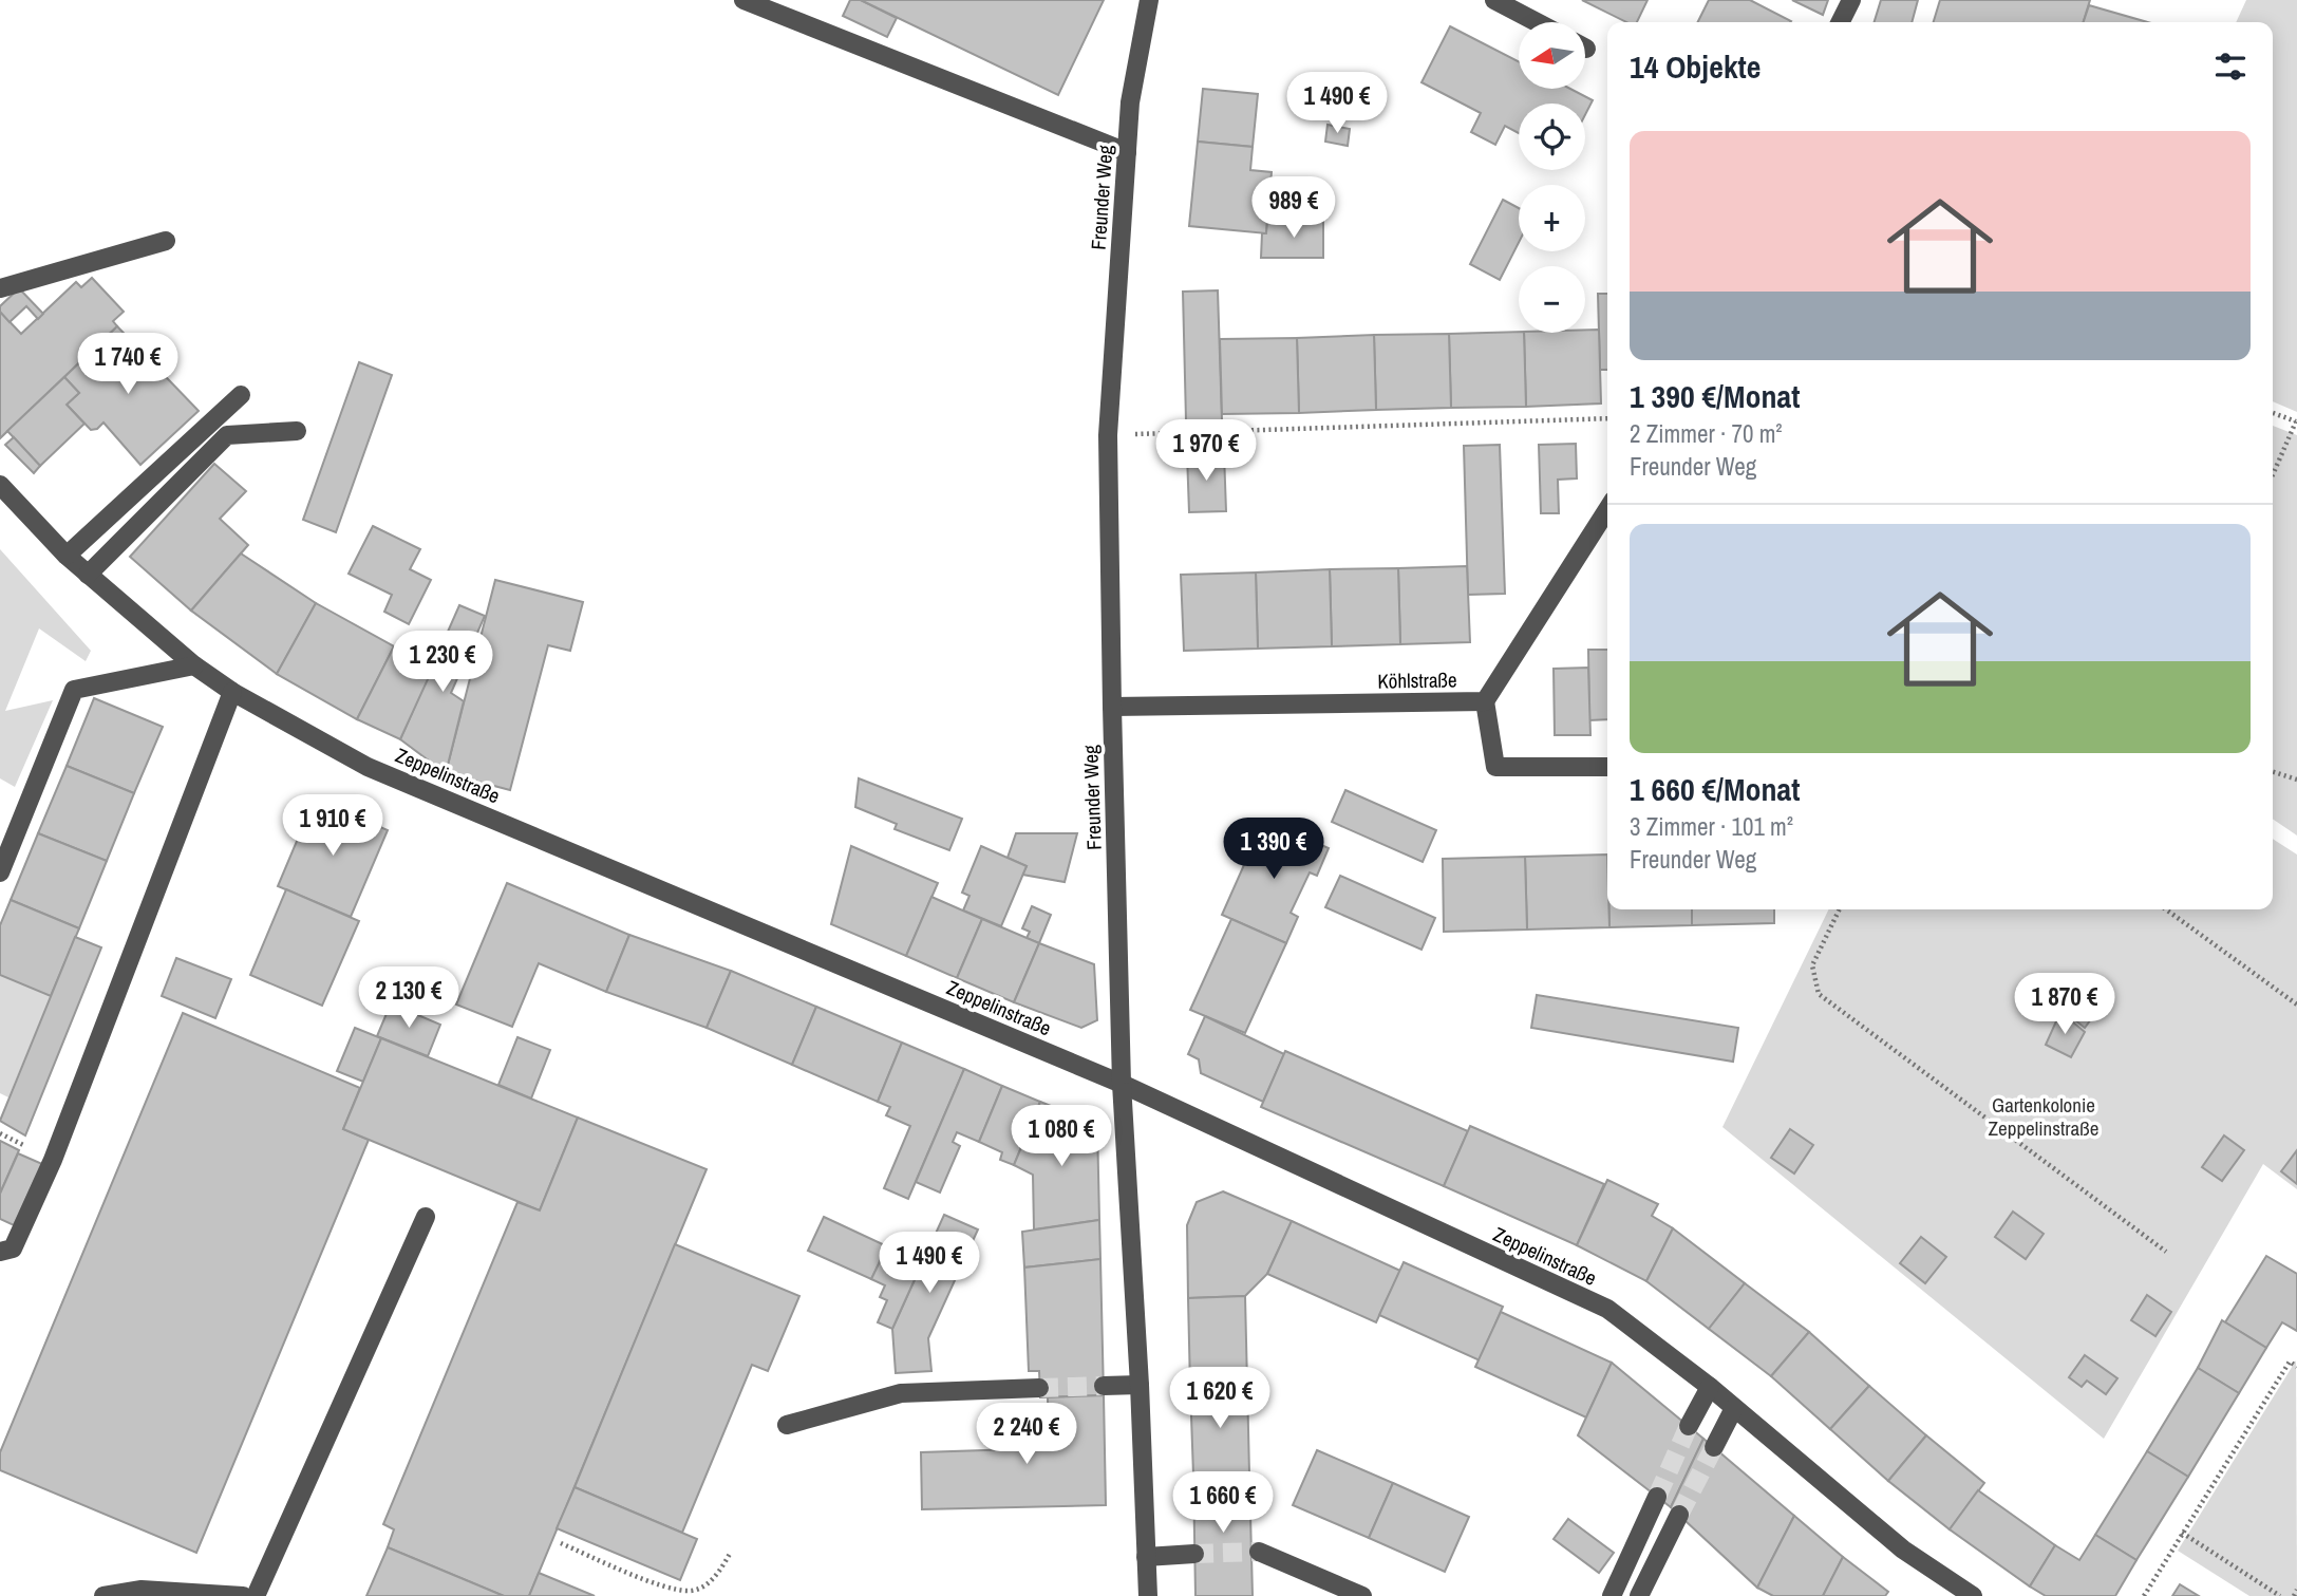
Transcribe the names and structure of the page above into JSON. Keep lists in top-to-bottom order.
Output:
{
  "streets": {
    "street": ["Freunder Weg", "Köhlstraße", "Zeppelinstraße"]
  },
  "crossings": [
    ["Freunder Weg", "Köhlstraße"],
    ["Freunder Weg", "Zeppelinstraße"]
  ],
  "parks": ["Gartenkolonie Zeppelinstraße"],
  "north": "left",
  "page": {
    "map_buttons": ["+", "−"],
    "heading": "14 Objekte",
    "price": [
      "1 490 €",
      "989 €",
      "1 740 €",
      "1 970 €",
      "1 230 €",
      "1 910 €",
      "1 390 €",
      "2 130 €",
      "1 870 €",
      "1 080 €",
      "1 490 €",
      "1 620 €",
      "2 240 €",
      "1 660 €"
    ],
    "list": [
      {
        "name": "1 390 €/Monat",
        "note": "2 Zimmer · 70 m² · Freunder Weg"
      },
      {
        "name": "1 660 €/Monat",
        "note": "3 Zimmer · 101 m² · Freunder Weg"
      }
    ]
  }
}
